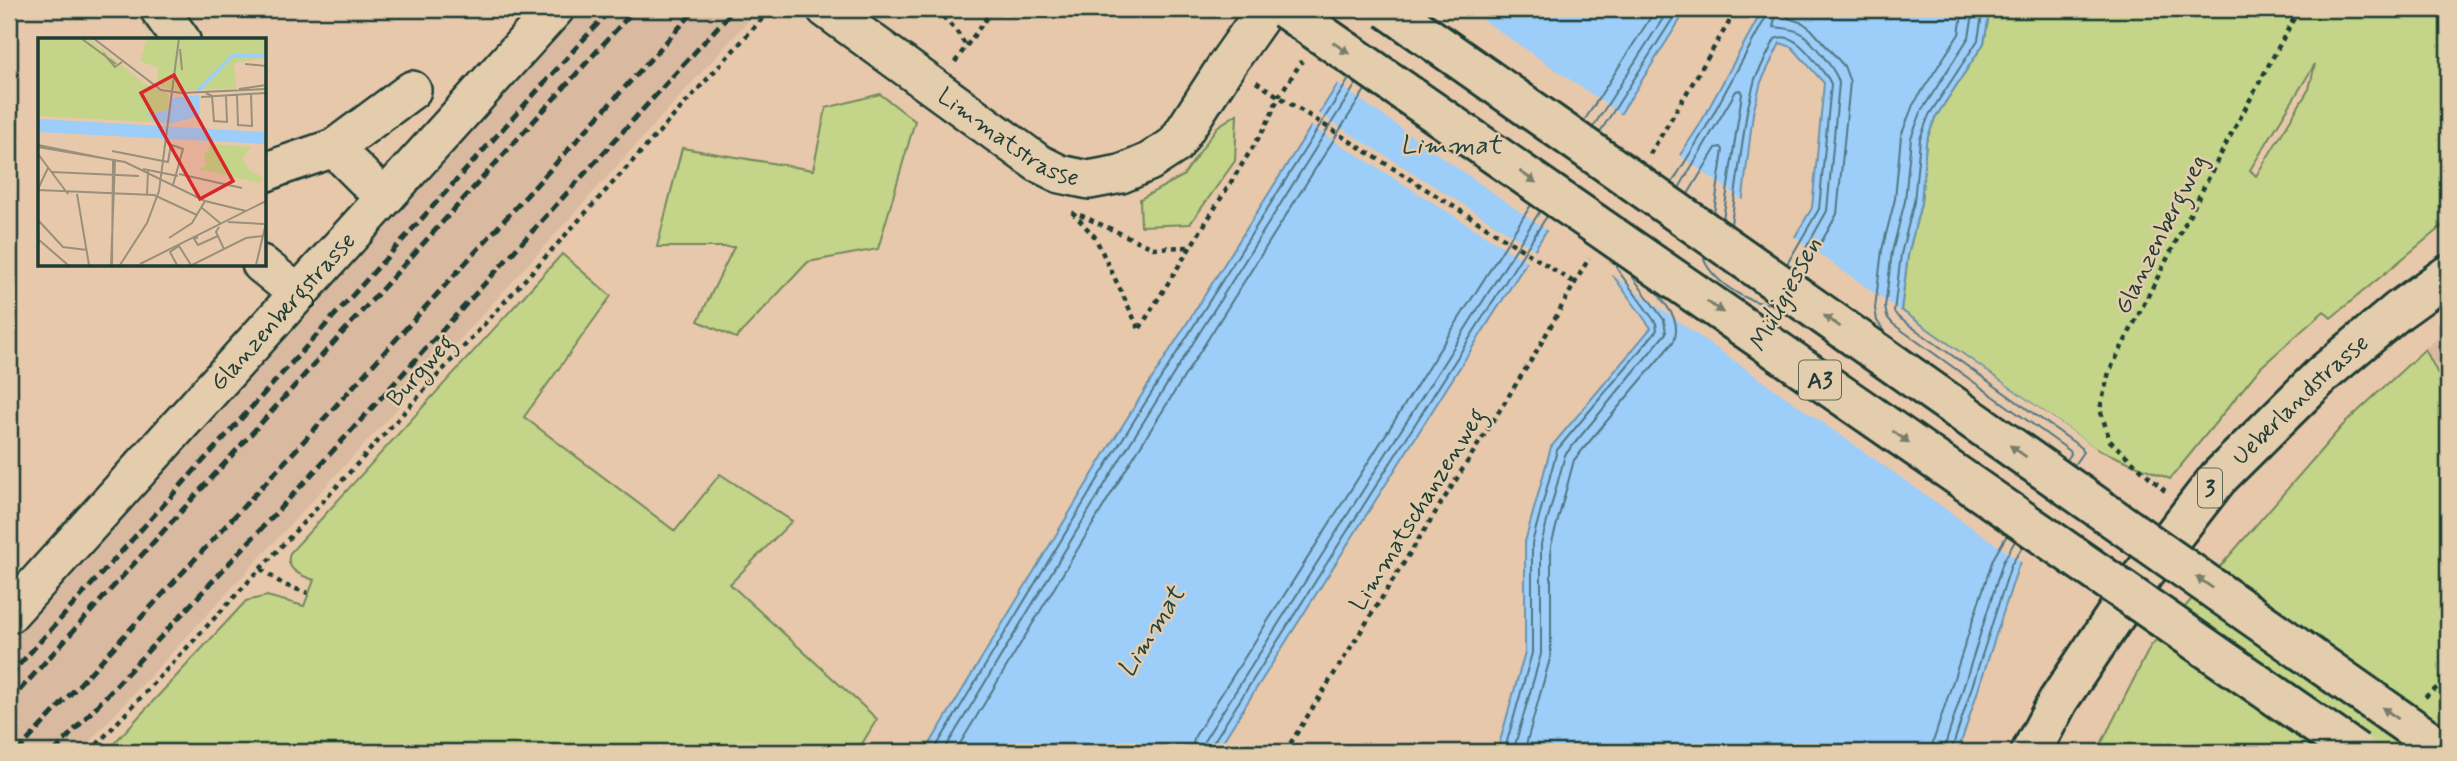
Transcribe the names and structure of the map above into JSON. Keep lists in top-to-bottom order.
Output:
{
  "streets": {
    "main road": ["A3", "Ueberlandstrasse", "3"],
    "street": ["Limmatstrasse", "Glanzenbergstrasse"],
    "path": ["Glanzenbergweg", "Burgweg", "Limmatschanzenweg"]
  },
  "crossings": [
    ["Limmatstrasse", "A3"]
  ],
  "water": ["Limmat", "Müligiessen"]
}
